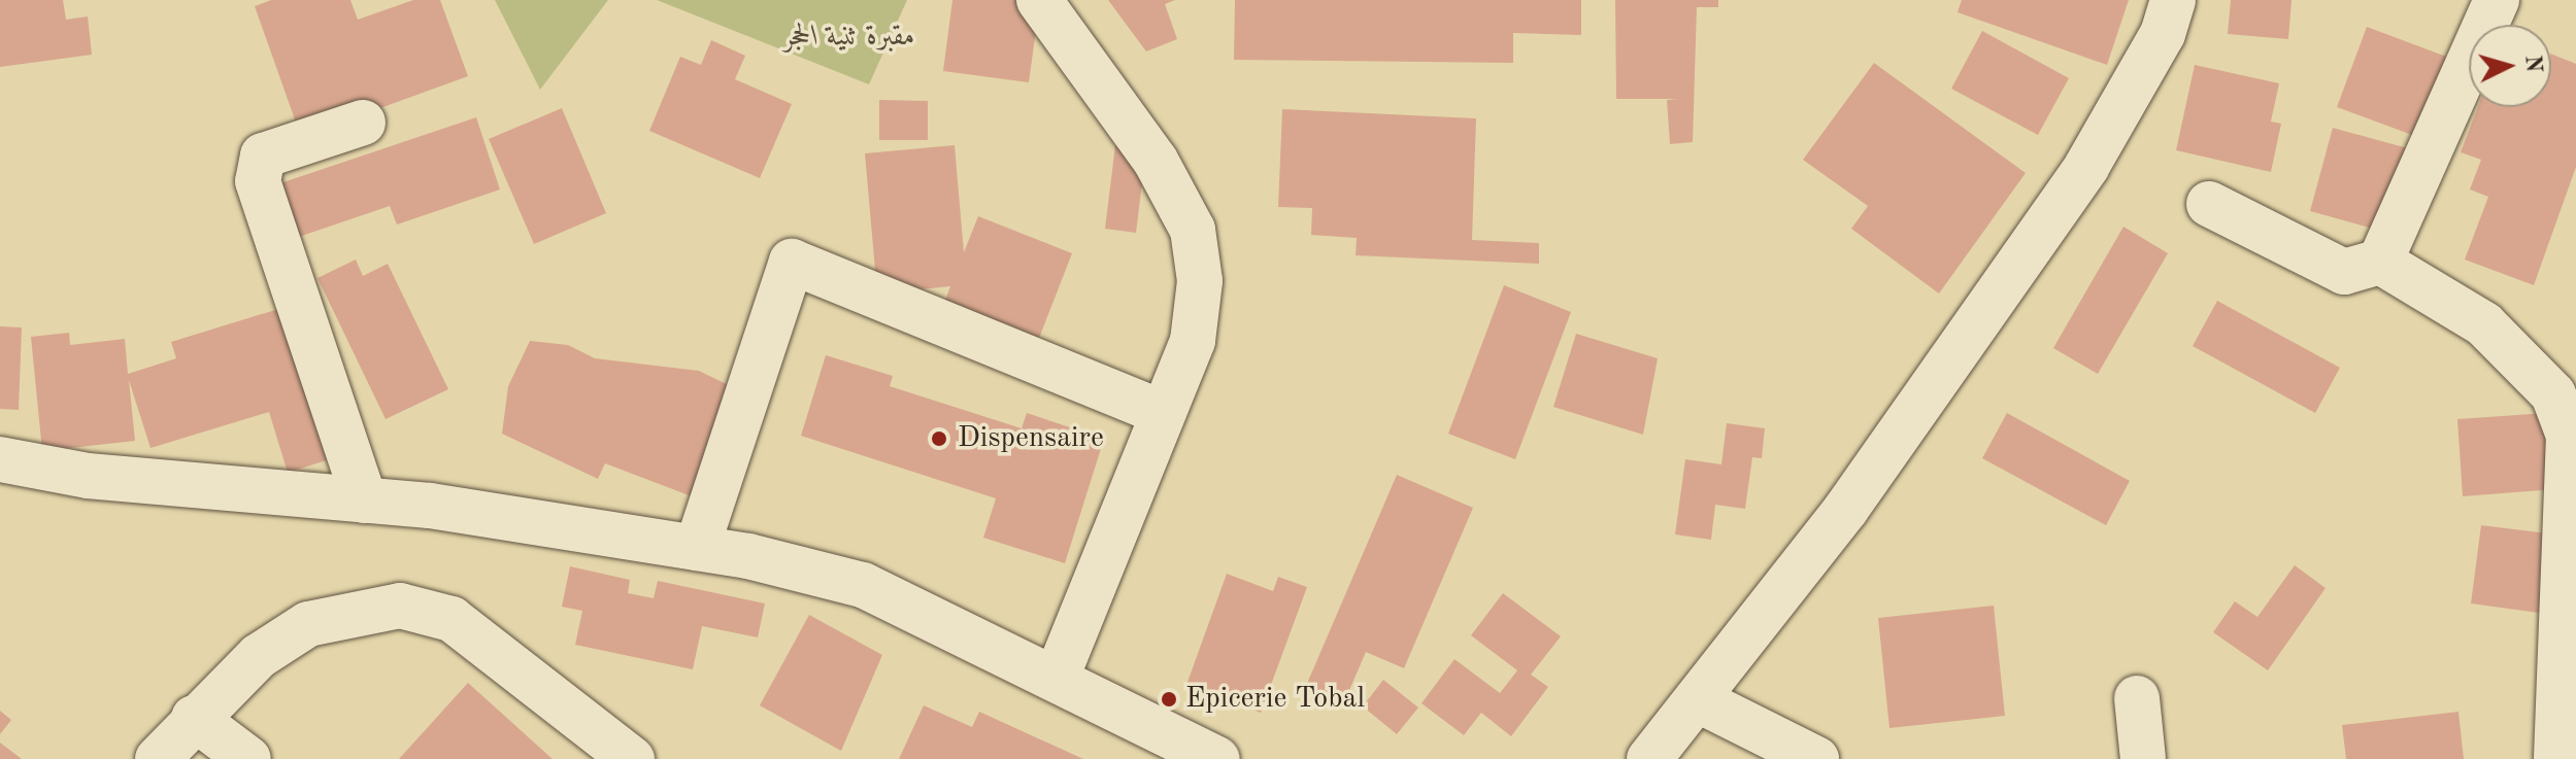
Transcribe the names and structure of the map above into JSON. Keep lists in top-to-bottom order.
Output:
{
  "parks": ["مقبرة ثنية الحجر"],
  "places": ["Dispensaire", "Epicerie Tobal"],
  "north": "right"
}
